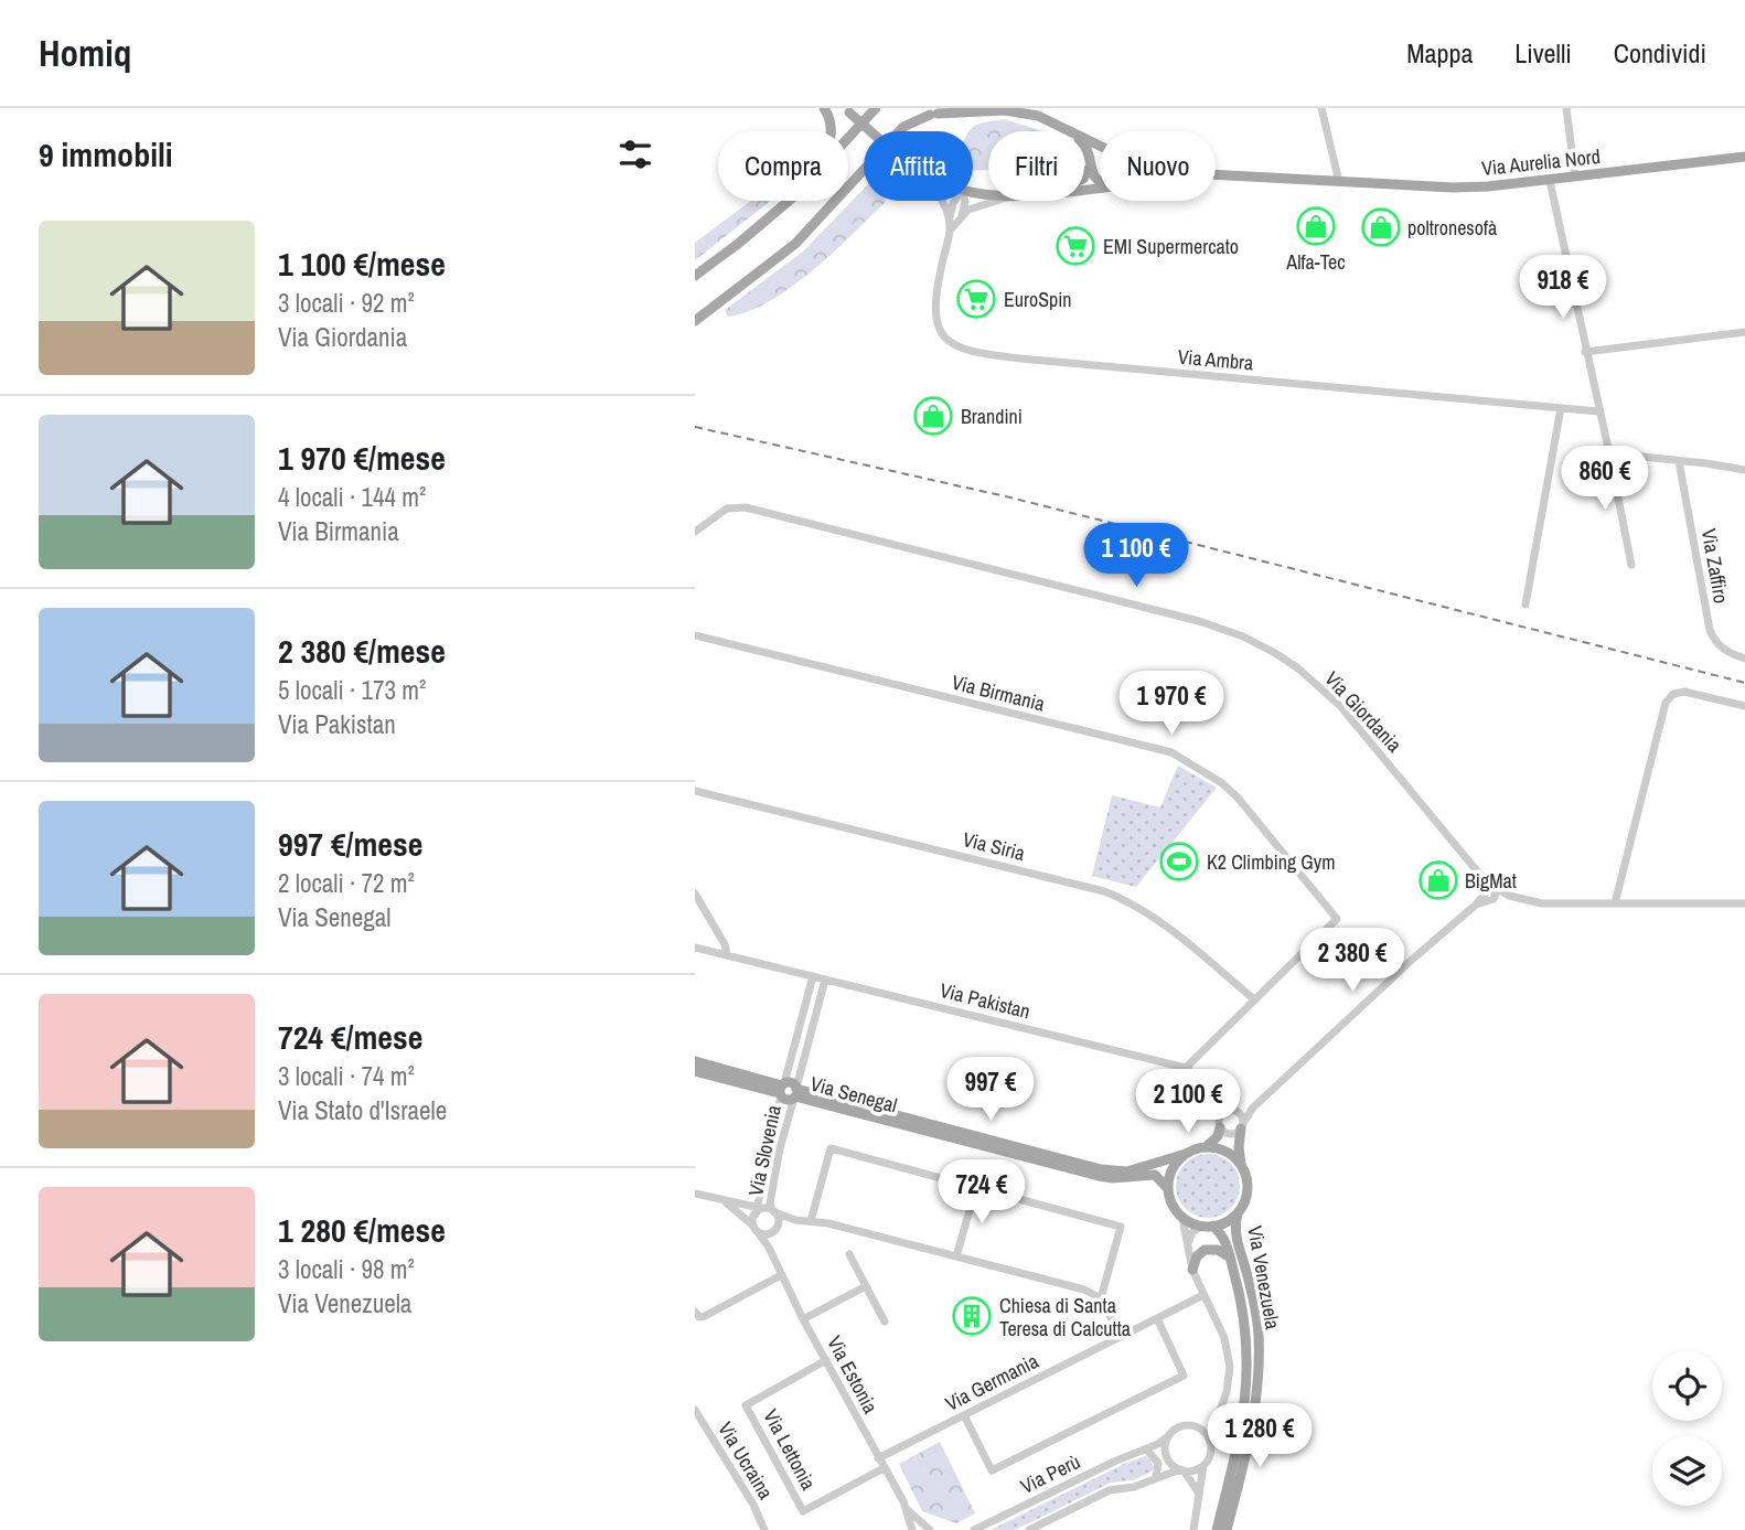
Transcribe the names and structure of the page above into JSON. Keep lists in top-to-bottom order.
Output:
{
  "streets": {
    "main road": ["Via Aurelia Nord", "Via Senegal", "Via Venezuela"],
    "street": [
      "Via Ambra",
      "Via Zaffiro",
      "Via Birmania",
      "Via Giordania",
      "Via Siria",
      "Via Pakistan",
      "Via Slovenia",
      "Via Estonia",
      "Via Germania",
      "Via Lettonia",
      "Via Ucraina",
      "Via Perù"
    ]
  },
  "crossings": [
    ["Via Birmania", "Via Siria"],
    ["Via Birmania", "Via Pakistan"],
    ["Via Pakistan", "Via Slovenia"],
    ["Via Senegal", "Via Slovenia"],
    ["Via Senegal", "Via Venezuela"],
    ["Via Estonia", "Via Germania"],
    ["Via Estonia", "Via Lettonia"]
  ],
  "places": {
    "shop": [
      "Alfa-Tec",
      "poltronesofà",
      "Brandini",
      "BigMat"
    ],
    "supermarket": ["EMI Supermercato", "EuroSpin"],
    "sports": ["K2 Climbing Gym"],
    "building": ["Chiesa di Santa Teresa di Calcutta"]
  },
  "page": {
    "header": "Homiq",
    "nav": ["Mappa", "Livelli", "Condividi"],
    "heading": "9 immobili",
    "chip": [
      "Compra",
      "Affitta",
      "Filtri",
      "Nuovo"
    ],
    "list": [
      {
        "name": "1 100 €/mese",
        "note": "3 locali · 92 m² · Via Giordania"
      },
      {
        "name": "1 970 €/mese",
        "note": "4 locali · 144 m² · Via Birmania"
      },
      {
        "name": "2 380 €/mese",
        "note": "5 locali · 173 m² · Via Pakistan"
      },
      {
        "name": "997 €/mese",
        "note": "2 locali · 72 m² · Via Senegal"
      },
      {
        "name": "724 €/mese",
        "note": "3 locali · 74 m² · Via Stato d'Israele"
      },
      {
        "name": "1 280 €/mese",
        "note": "3 locali · 98 m² · Via Venezuela"
      }
    ],
    "price": [
      "918 €",
      "860 €",
      "1 100 €",
      "1 970 €",
      "2 380 €",
      "997 €",
      "2 100 €",
      "724 €",
      "1 280 €"
    ]
  }
}
